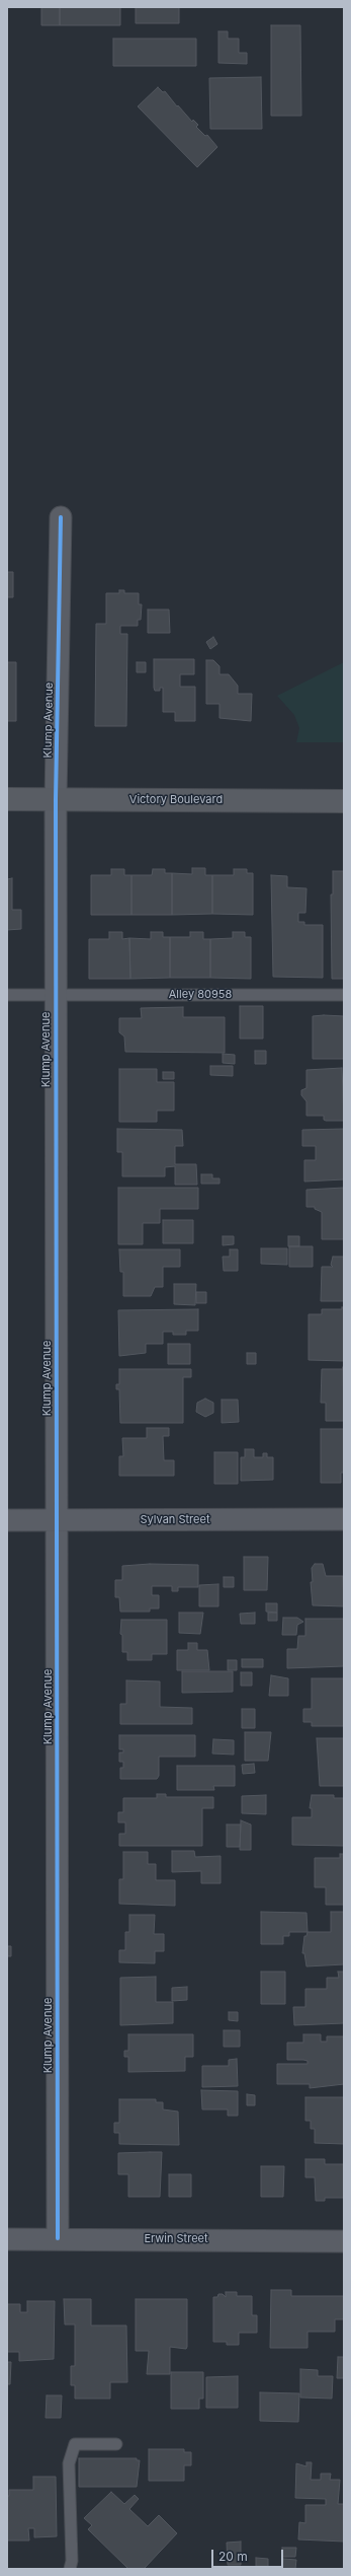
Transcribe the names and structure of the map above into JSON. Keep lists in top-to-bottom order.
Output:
{
  "streets": {
    "main road": ["Victory Boulevard"],
    "street": ["Klump Avenue", "Sylvan Street", "Erwin Street"],
    "lane": ["Alley 80958"]
  },
  "crossings": [
    ["Klump Avenue", "Victory Boulevard"],
    ["Klump Avenue", "Alley 80958"],
    ["Klump Avenue", "Sylvan Street"],
    ["Klump Avenue", "Erwin Street"]
  ],
  "scale_bar": "20 m"
}
